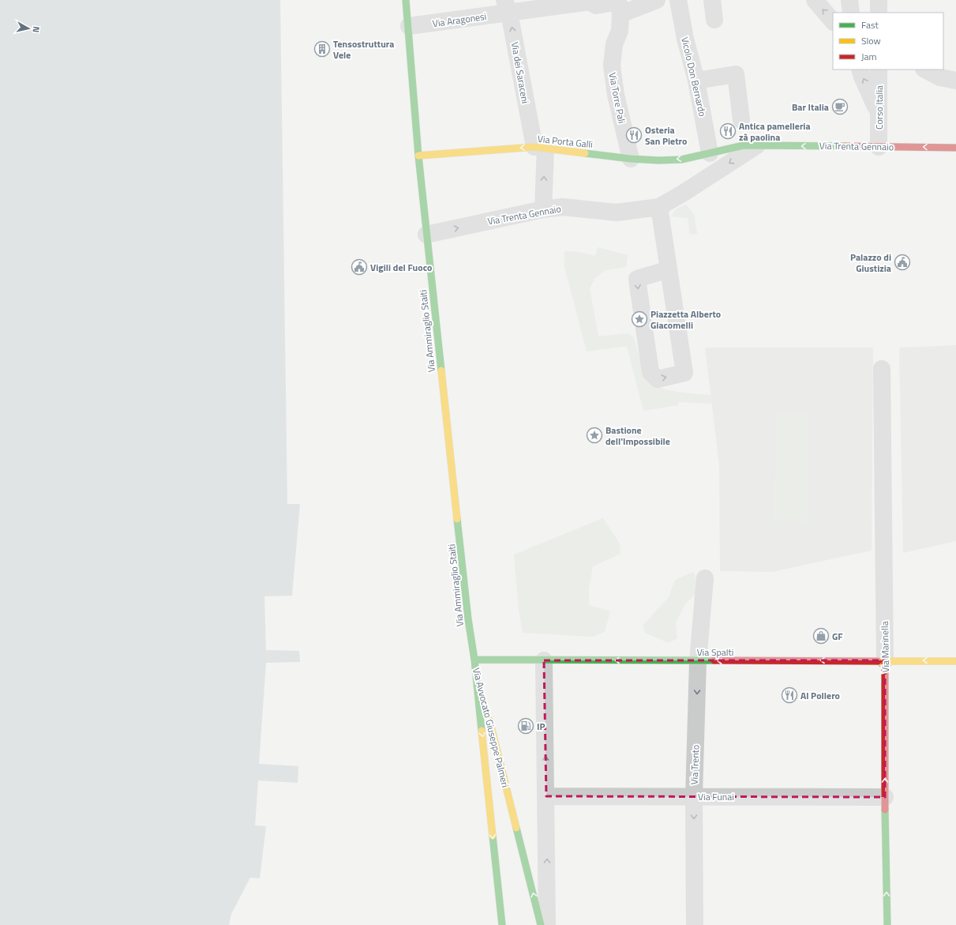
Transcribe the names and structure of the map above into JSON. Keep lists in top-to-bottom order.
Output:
{
  "streets": {
    "street": [
      "Via Aragonesi",
      "Via dei Saraceni",
      "Vicolo Don Bernardo",
      "Via Torre Pali",
      "Corso Italia",
      "Via Porta Galli",
      "Via Trenta Gennaio",
      "Via Ammiraglio Staiti",
      "Via Marinella",
      "Via Spalti",
      "Via Avvocato Giuseppe Palmeri",
      "Via Trento",
      "Via Funai"
    ]
  },
  "crossings": [
    ["Via Aragonesi", "Via dei Saraceni"],
    ["Via Aragonesi", "Via Torre Pali"],
    ["Via Aragonesi", "Via Ammiraglio Staiti"],
    ["Via dei Saraceni", "Via Porta Galli"],
    ["Via dei Saraceni", "Via Trenta Gennaio"],
    ["Vicolo Don Bernardo", "Via Porta Galli"],
    ["Vicolo Don Bernardo", "Via Trenta Gennaio"],
    ["Via Torre Pali", "Via Porta Galli"],
    ["Corso Italia", "Via Trenta Gennaio"],
    ["Via Porta Galli", "Via Trenta Gennaio"],
    ["Via Porta Galli", "Via Ammiraglio Staiti"],
    ["Via Trenta Gennaio", "Via Ammiraglio Staiti"],
    ["Via Ammiraglio Staiti", "Via Spalti"],
    ["Via Ammiraglio Staiti", "Via Avvocato Giuseppe Palmeri"],
    ["Via Marinella", "Via Spalti"],
    ["Via Marinella", "Via Funai"],
    ["Via Spalti", "Via Avvocato Giuseppe Palmeri"],
    ["Via Spalti", "Via Trento"],
    ["Via Trento", "Via Funai"]
  ],
  "one_way": [
    "Via dei Saraceni",
    "Via Porta Galli",
    "Via Marinella",
    "Via Spalti"
  ],
  "places": {
    "building": ["Tensostruttura Vele"],
    "cafe": ["Bar Italia"],
    "restaurant": ["Antica pamelleria zà paolina", "Osteria San Pietro", "Al Pollero"],
    "public building": ["Palazzo di Giustizia", "Vigili del Fuoco"],
    "place": ["Piazzetta Alberto Giacomelli", "Bastione dell'Impossibile"],
    "shop": ["GF"],
    "fuel station": ["IP"]
  },
  "legend": ["Fast", "Slow", "Jam"],
  "north": "right"
}
